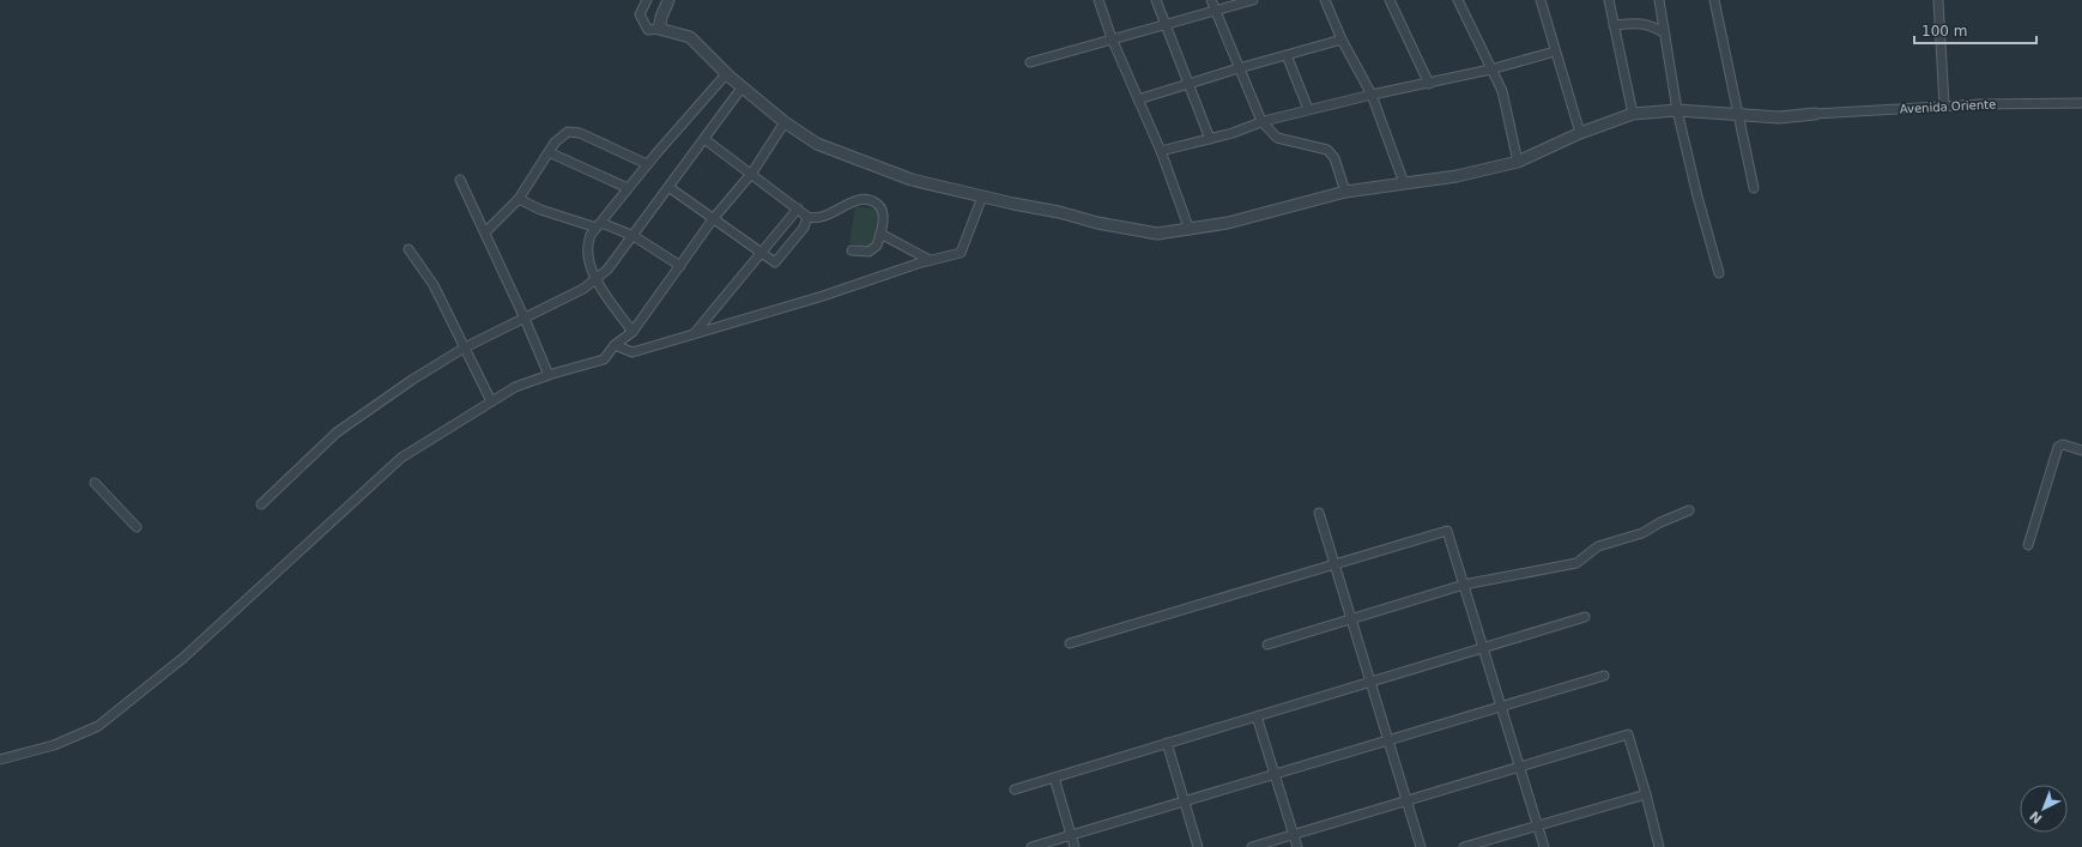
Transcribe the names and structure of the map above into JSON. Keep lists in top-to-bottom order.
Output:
{
  "streets": {
    "street": ["Avenida Oriente"]
  },
  "scale_bar": "100 m",
  "north": "bottom left"
}
